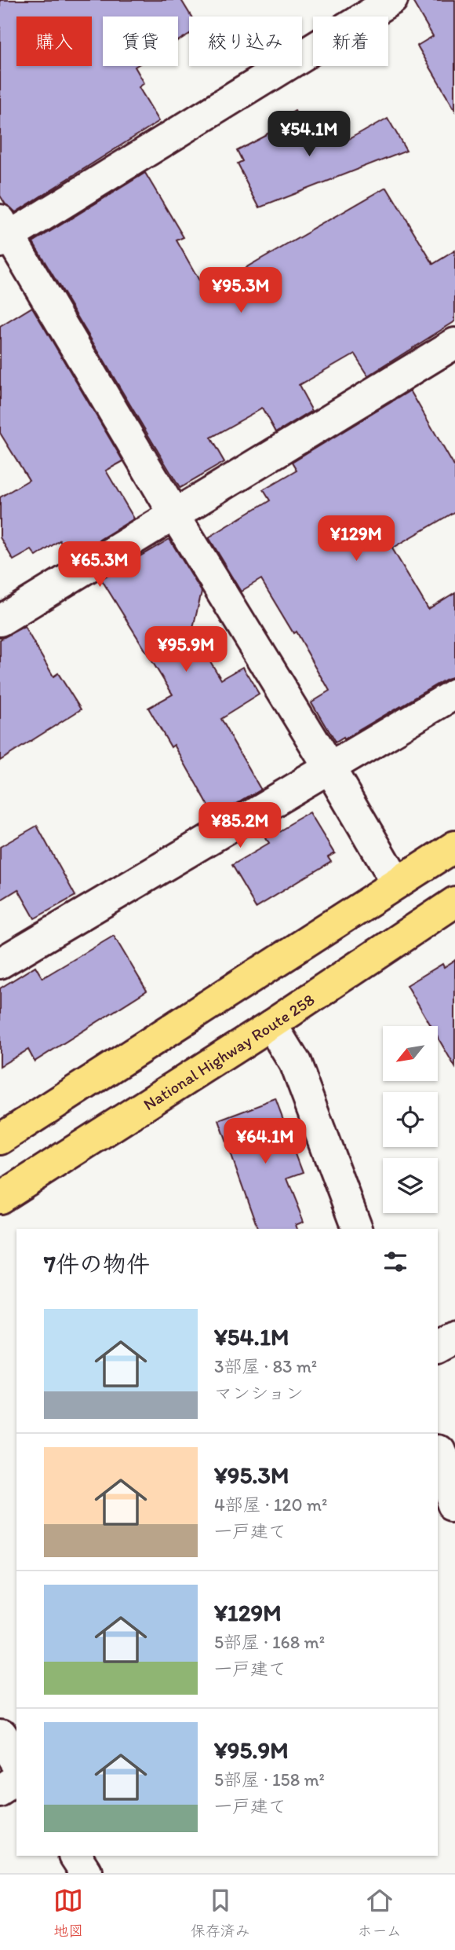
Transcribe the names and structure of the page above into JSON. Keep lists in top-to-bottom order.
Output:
{
  "streets": {
    "highway": ["National Highway Route 258"]
  },
  "north": "bottom left",
  "page": {
    "chip": [
      "購入",
      "賃貸",
      "絞り込み",
      "新着"
    ],
    "price": [
      "¥54.1M",
      "¥95.3M",
      "¥129M",
      "¥65.3M",
      "¥95.9M",
      "¥85.2M",
      "¥64.1M"
    ],
    "heading": "7件の物件",
    "list": [
      {
        "name": "¥54.1M",
        "note": "3部屋 · 83 m² · マンション"
      },
      {
        "name": "¥95.3M",
        "note": "4部屋 · 120 m² · 一戸建て"
      },
      {
        "name": "¥129M",
        "note": "5部屋 · 168 m² · 一戸建て"
      },
      {
        "name": "¥95.9M",
        "note": "5部屋 · 158 m² · 一戸建て"
      }
    ],
    "tabs": ["地図", "保存済み", "ホーム"]
  }
}
